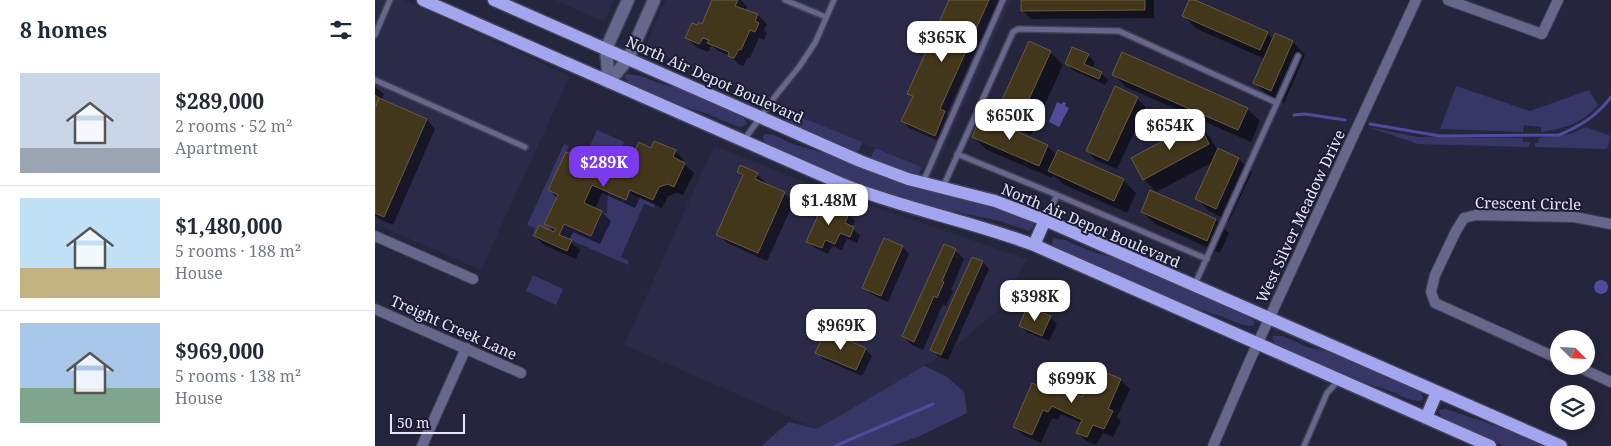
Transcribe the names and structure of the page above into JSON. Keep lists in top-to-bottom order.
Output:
{
  "streets": {
    "main road": ["North Air Depot Boulevard"],
    "street": ["Crescent Circle", "West Silver Meadow Drive", "Treight Creek Lane"]
  },
  "crossings": [
    ["North Air Depot Boulevard", "West Silver Meadow Drive"]
  ],
  "scale_bar": "50 m",
  "north": "bottom right",
  "page": {
    "heading": "8 homes",
    "price": [
      "$365K",
      "$650K",
      "$654K",
      "$289K",
      "$1.48M",
      "$398K",
      "$969K",
      "$699K"
    ],
    "list": [
      {
        "name": "$289,000",
        "note": "2 rooms · 52 m² · Apartment"
      },
      {
        "name": "$1,480,000",
        "note": "5 rooms · 188 m² · House"
      },
      {
        "name": "$969,000",
        "note": "5 rooms · 138 m² · House"
      }
    ],
    "scale": "50 m"
  }
}
